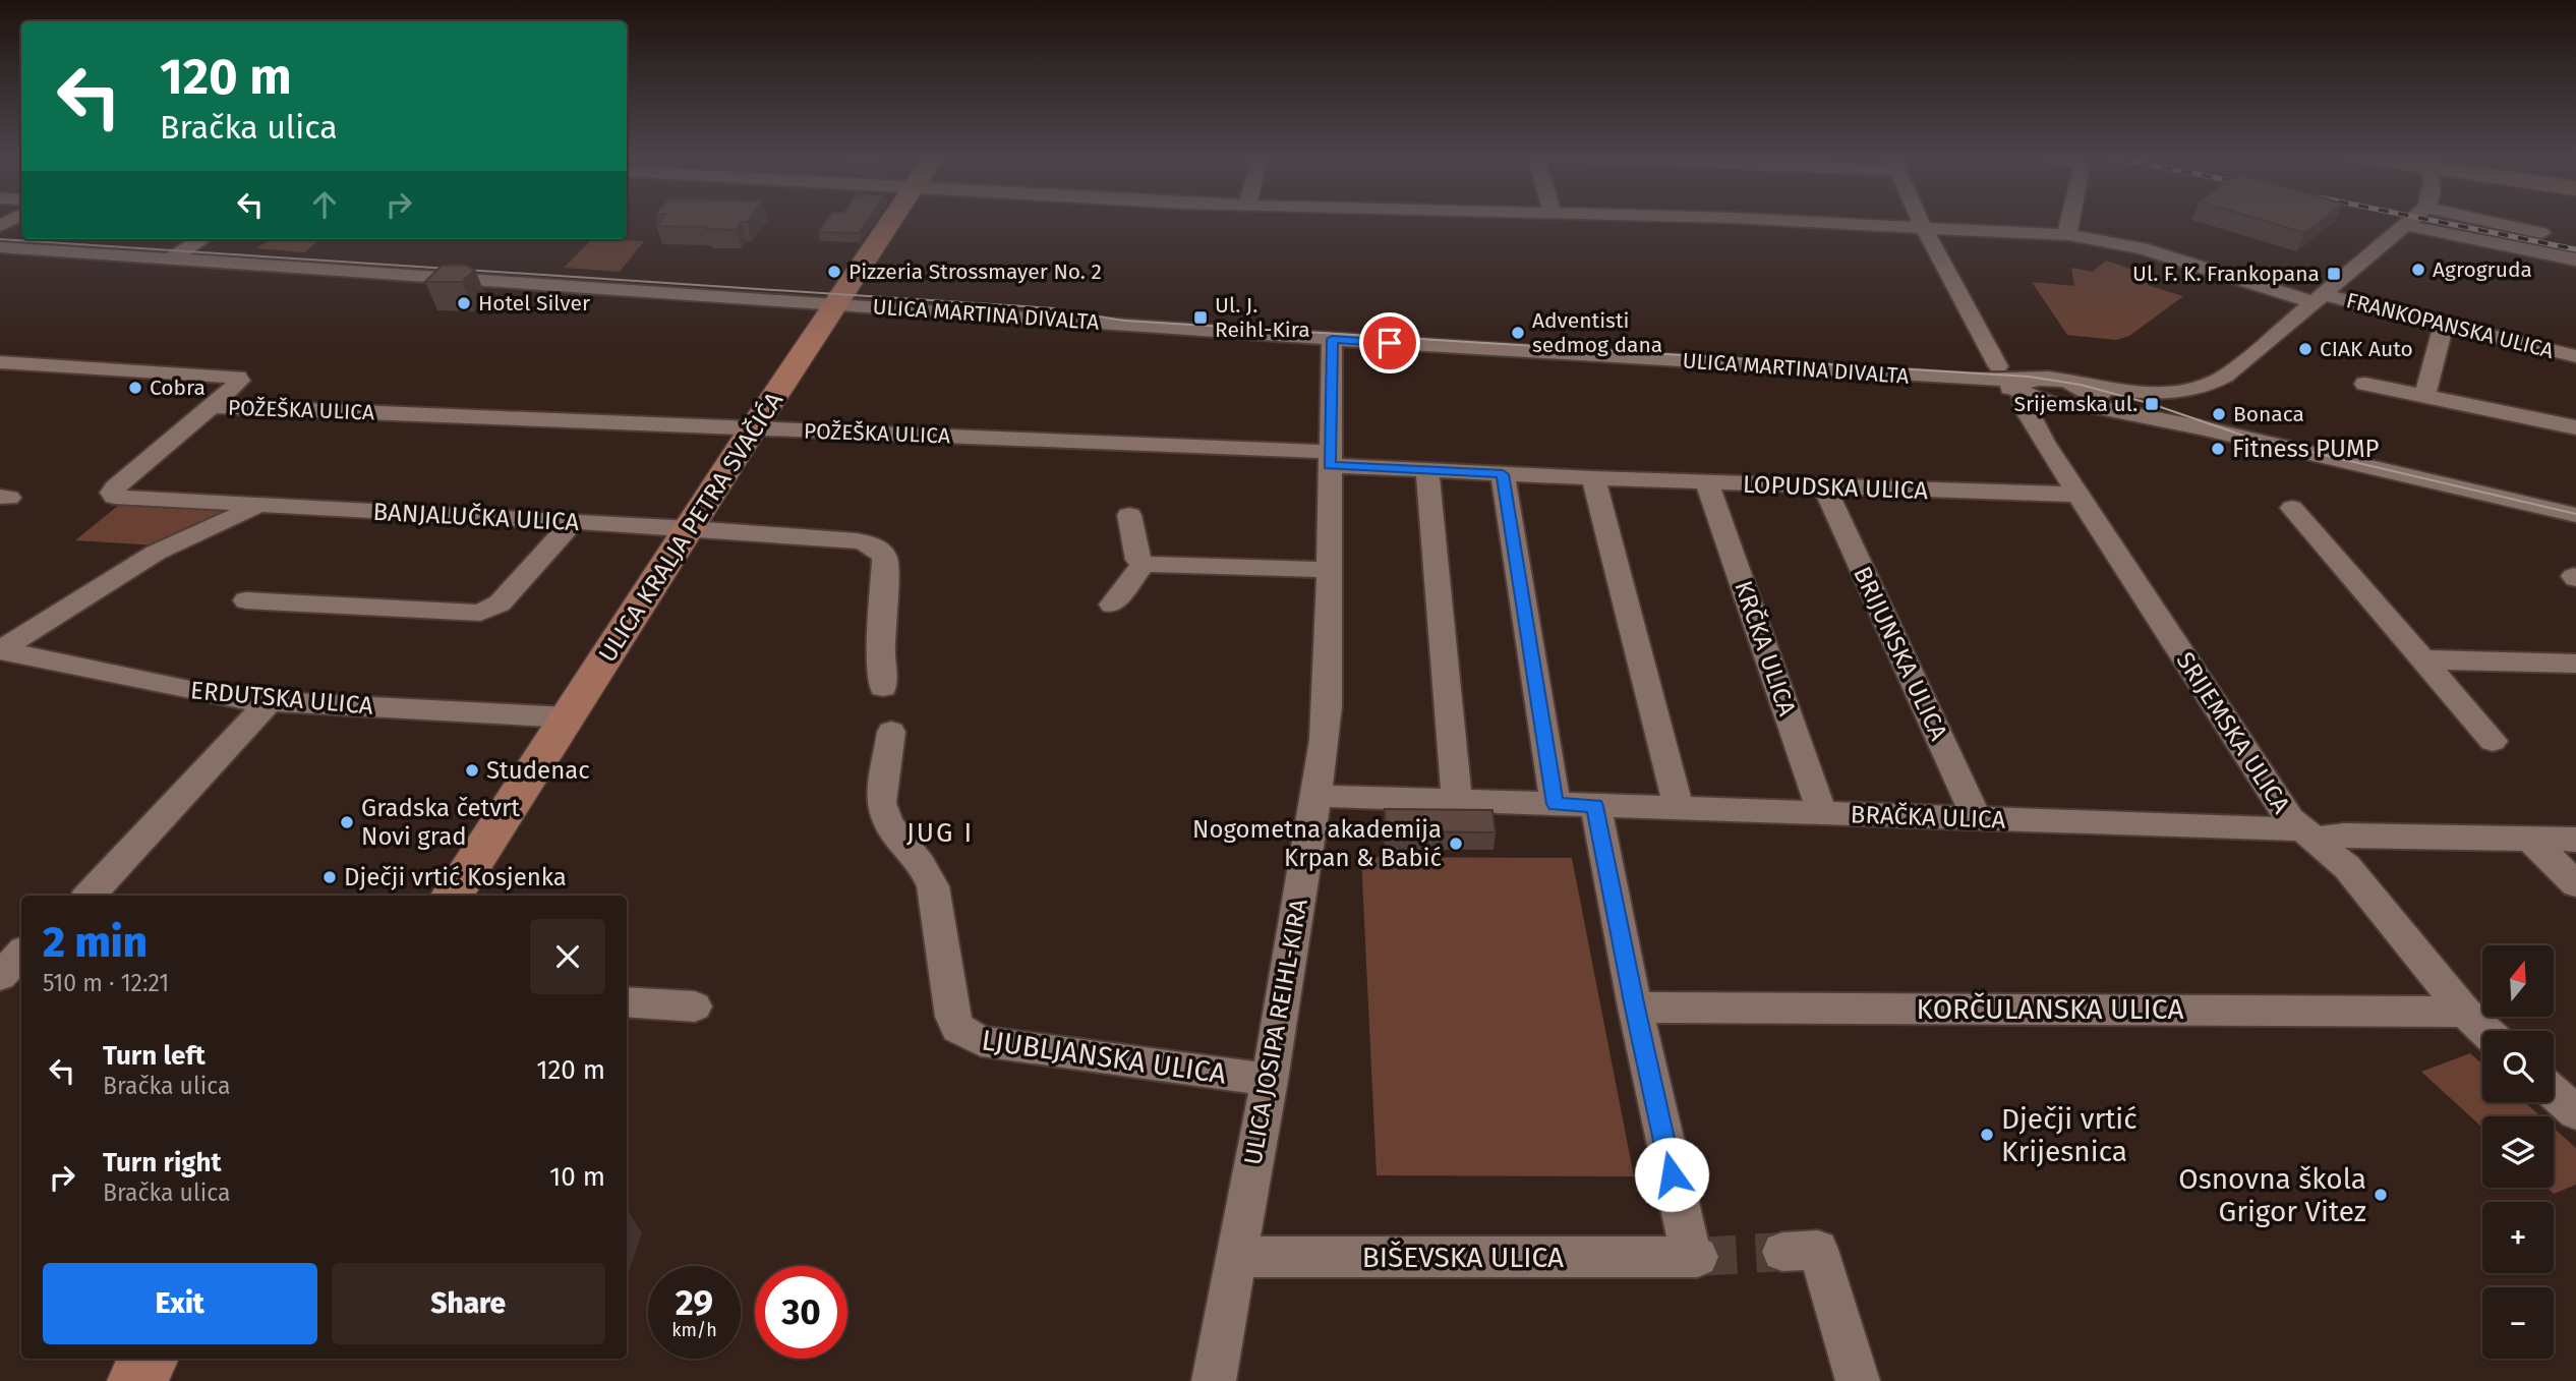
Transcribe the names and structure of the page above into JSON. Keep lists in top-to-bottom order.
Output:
{
  "streets": {
    "main road": ["ULICA KRALJA PETRA SVAČIĆA"],
    "street": [
      "ULICA MARTINA DIVALTA",
      "FRANKOPANSKA ULICA",
      "POŽEŠKA ULICA",
      "LOPUDSKA ULICA",
      "BANJALUČKA ULICA",
      "KRČKA ULICA",
      "BRIJUNSKA ULICA",
      "ERDUTSKA ULICA",
      "SRIJEMSKA ULICA",
      "BRAČKA ULICA",
      "KORČULANSKA ULICA",
      "ULICA JOSIPA REIHL-KIRA",
      "LJUBLJANSKA ULICA",
      "BIŠEVSKA ULICA"
    ]
  },
  "crossings": [
    ["ULICA MARTINA DIVALTA", "ULICA KRALJA PETRA SVAČIĆA"],
    ["ULICA MARTINA DIVALTA", "SRIJEMSKA ULICA"],
    ["ULICA MARTINA DIVALTA", "ULICA JOSIPA REIHL-KIRA"],
    ["POŽEŠKA ULICA", "LOPUDSKA ULICA"],
    ["POŽEŠKA ULICA", "BANJALUČKA ULICA"],
    ["POŽEŠKA ULICA", "ULICA KRALJA PETRA SVAČIĆA"],
    ["POŽEŠKA ULICA", "ULICA JOSIPA REIHL-KIRA"],
    ["LOPUDSKA ULICA", "KRČKA ULICA"],
    ["LOPUDSKA ULICA", "BRIJUNSKA ULICA"],
    ["LOPUDSKA ULICA", "SRIJEMSKA ULICA"],
    ["LOPUDSKA ULICA", "ULICA JOSIPA REIHL-KIRA"],
    ["BANJALUČKA ULICA", "ULICA KRALJA PETRA SVAČIĆA"],
    ["BANJALUČKA ULICA", "ERDUTSKA ULICA"],
    ["ULICA KRALJA PETRA SVAČIĆA", "ERDUTSKA ULICA"],
    ["KRČKA ULICA", "BRAČKA ULICA"],
    ["BRIJUNSKA ULICA", "BRAČKA ULICA"],
    ["SRIJEMSKA ULICA", "BRAČKA ULICA"],
    ["SRIJEMSKA ULICA", "KORČULANSKA ULICA"],
    ["BRAČKA ULICA", "ULICA JOSIPA REIHL-KIRA"],
    ["BRAČKA ULICA", "BIŠEVSKA ULICA"],
    ["KORČULANSKA ULICA", "BIŠEVSKA ULICA"],
    ["ULICA JOSIPA REIHL-KIRA", "LJUBLJANSKA ULICA"],
    ["ULICA JOSIPA REIHL-KIRA", "BIŠEVSKA ULICA"]
  ],
  "districts": ["JUG I"],
  "places": {
    "other": [
      "Agrogruda",
      "Pizzeria Strossmayer No. 2",
      "Hotel Silver",
      "Adventisti sedmog dana",
      "CIAK Auto",
      "Cobra",
      "Bonaca",
      "Fitness PUMP",
      "Studenac",
      "Gradska četvrt Novi grad",
      "Nogometna akademija Krpan & Babić",
      "Dječji vrtić Kosjenka",
      "Dječji vrtić Krijesnica",
      "Osnovna škola Grigor Vitez"
    ],
    "transit": ["Ul. F. K. Frankopana", "Ul. J. Reihl-Kira", "Srijemska ul."]
  },
  "north": "top",
  "page": {
    "turn": ["120 m", "Bračka ulica"],
    "heading": ["2 min", "510 m · 12:21"],
    "map_buttons": ["+", "−"],
    "list": [
      {
        "name": "Turn left",
        "note": "Bračka ulica",
        "value": "120 m"
      },
      {
        "name": "Turn right",
        "note": "Bračka ulica",
        "value": "10 m"
      }
    ],
    "buttons": ["Exit", "Share"],
    "speed": "29 km/h",
    "limit": "30"
  }
}
